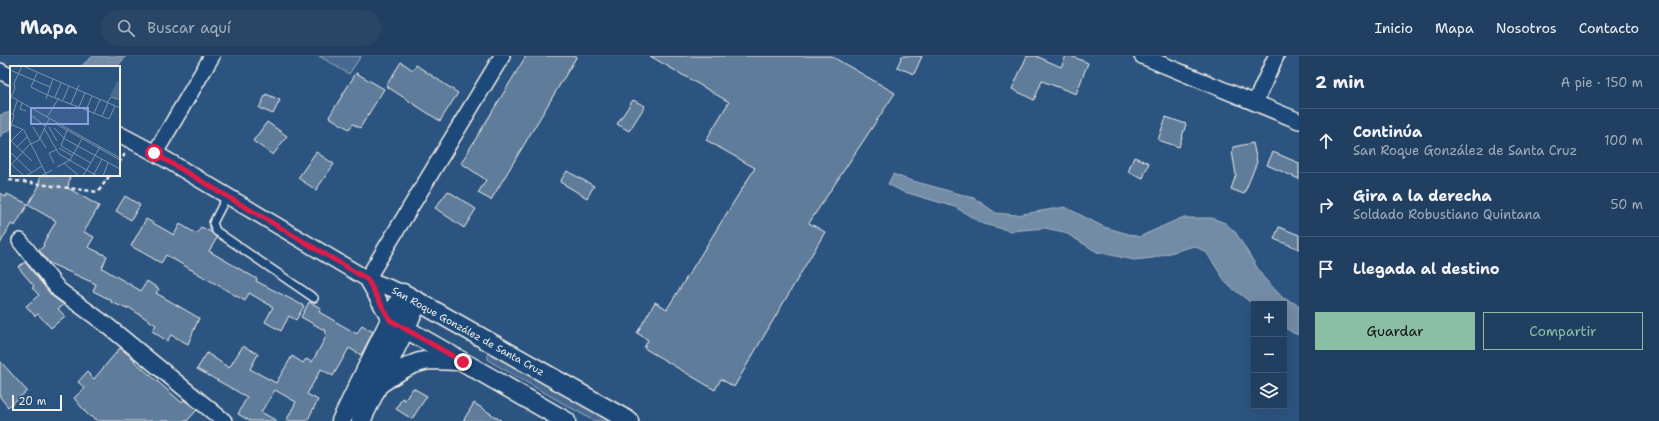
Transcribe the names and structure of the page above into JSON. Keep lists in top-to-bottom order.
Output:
{
  "streets": {
    "street": ["San Roque González de Santa Cruz"]
  },
  "scale_bar": "20 m",
  "page": {
    "header": "Mapa",
    "search": "Buscar aquí",
    "nav": [
      "Inicio",
      "Mapa",
      "Nosotros",
      "Contacto"
    ],
    "heading": ["2 min", "A pie · 150 m"],
    "list": [
      ["Continúa", "San Roque González de Santa Cruz", "100 m"],
      ["Gira a la derecha", "Soldado Robustiano Quintana", "50 m"],
      "Llegada al destino"
    ],
    "buttons": ["Guardar", "Compartir"],
    "map_buttons": ["+", "−"],
    "scale": "20 m"
  }
}
